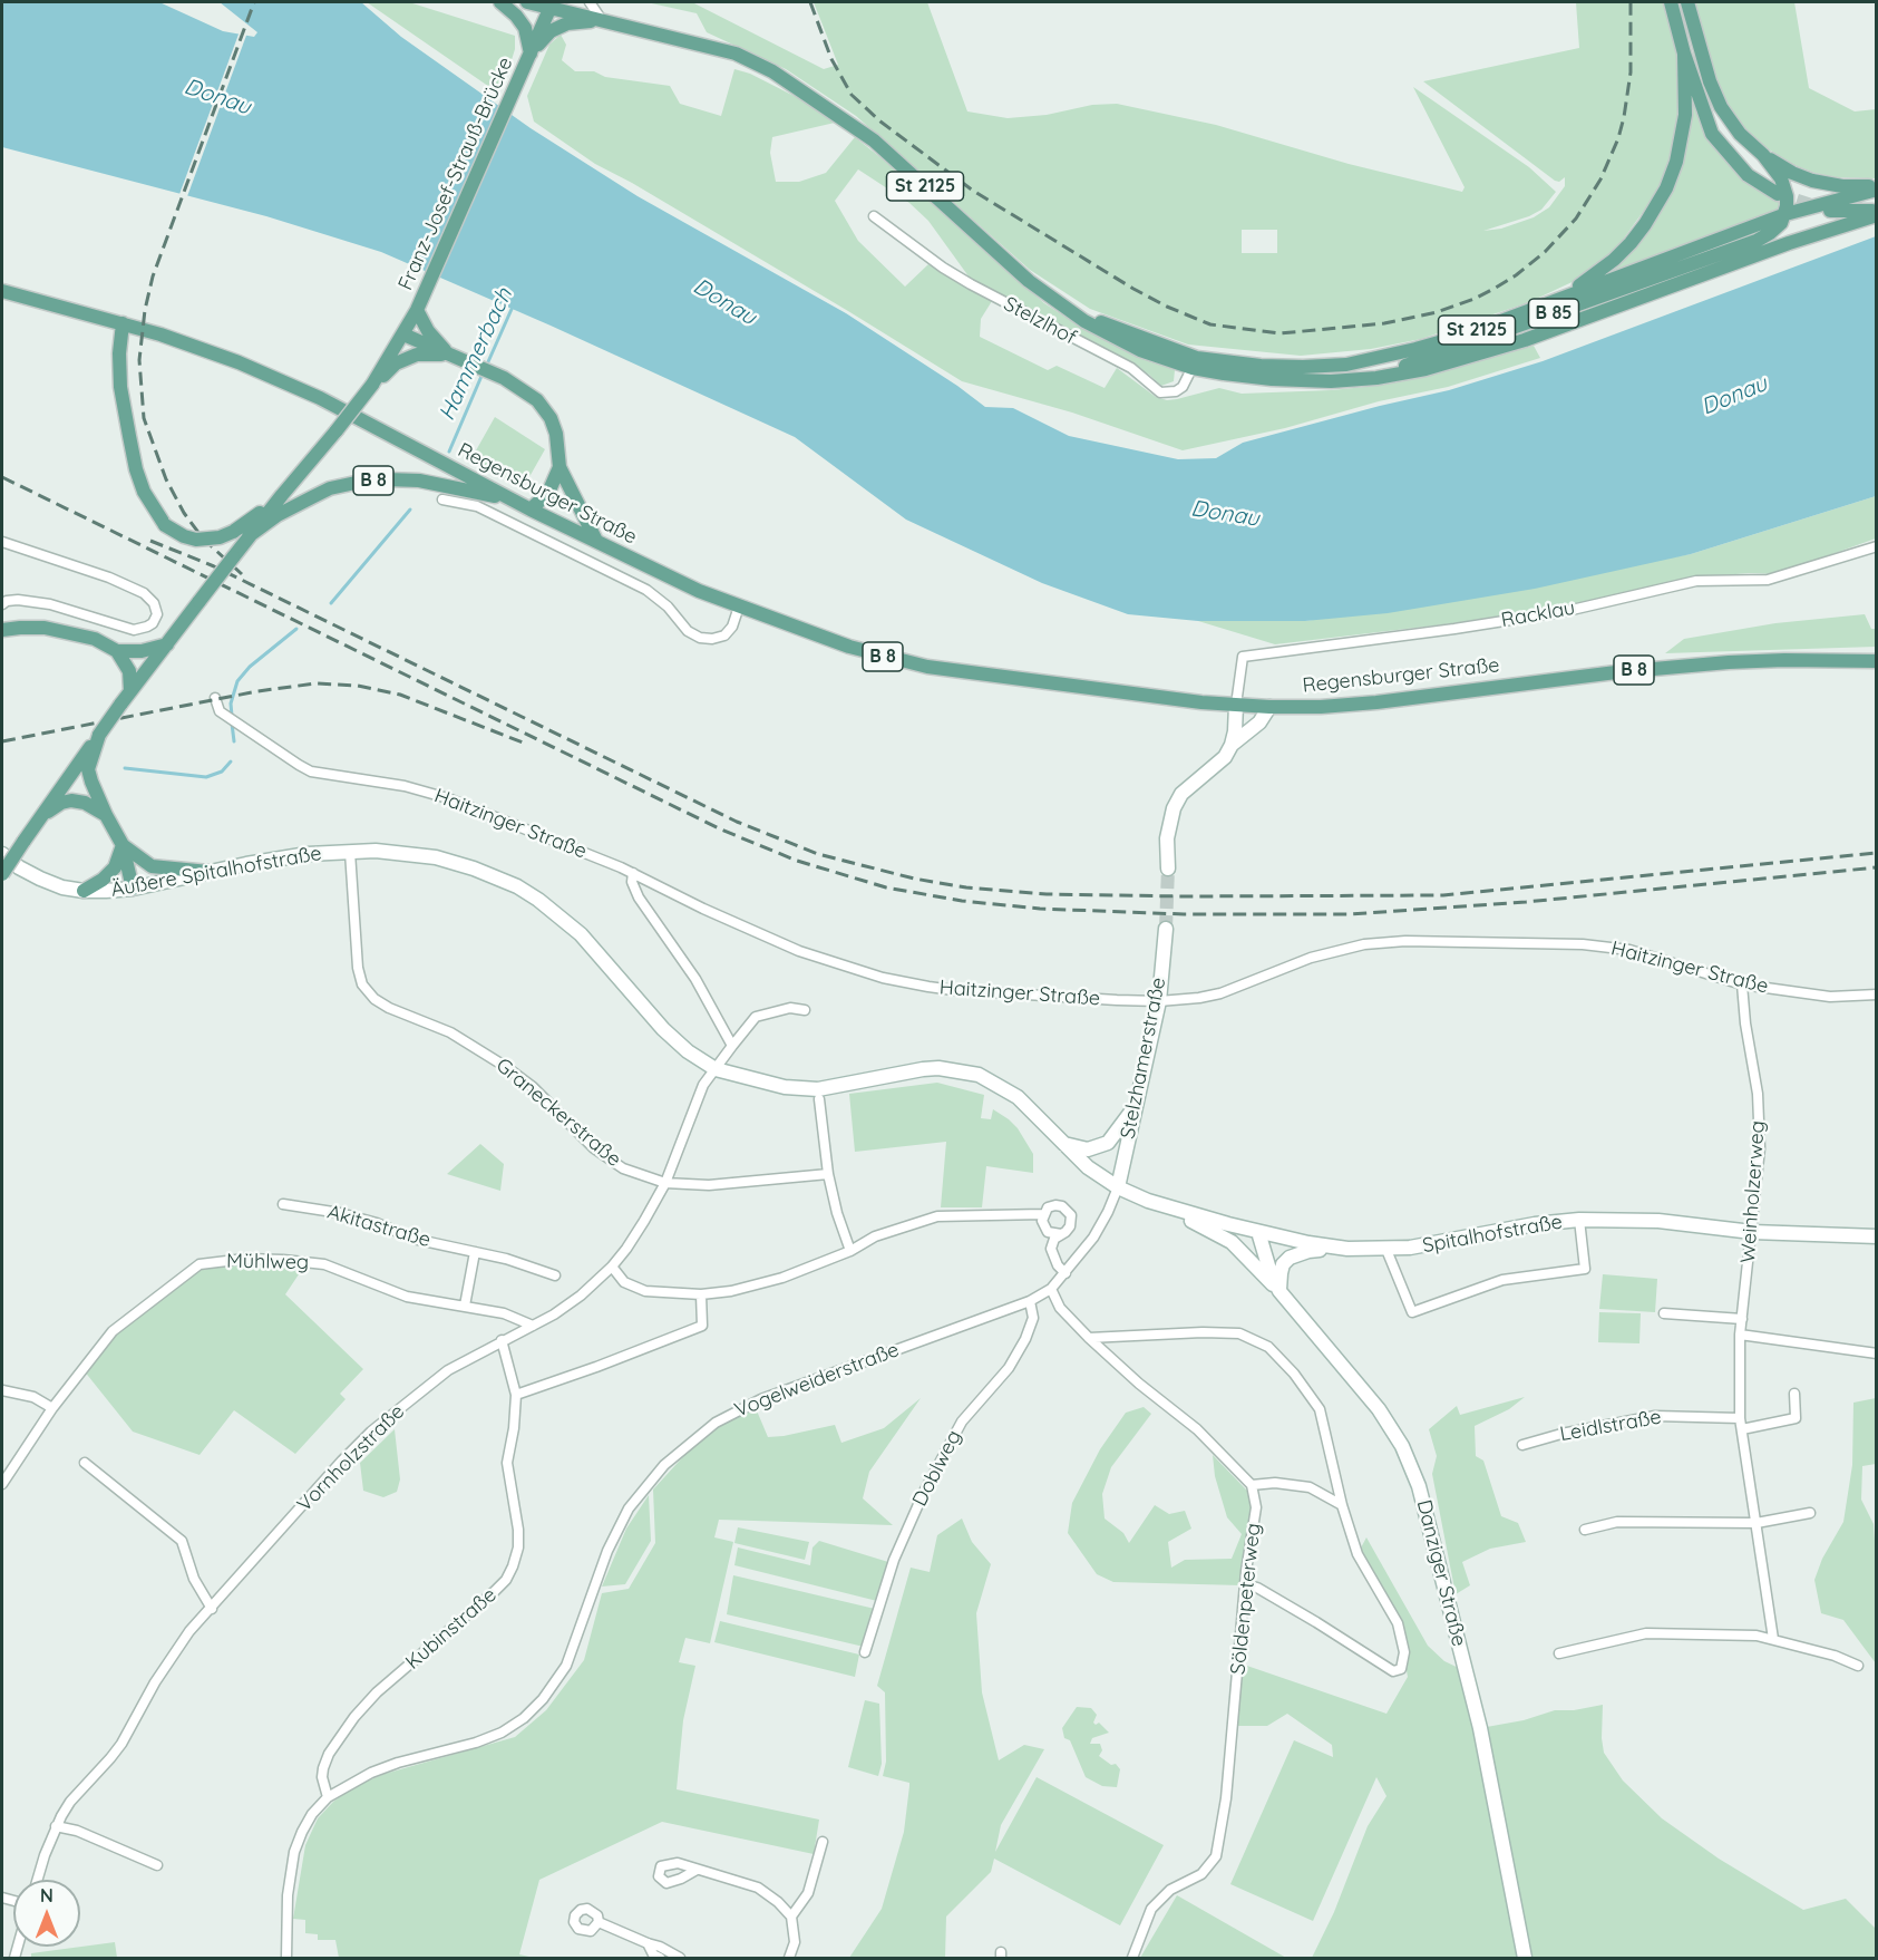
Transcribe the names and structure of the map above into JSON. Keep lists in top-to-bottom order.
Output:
{
  "streets": {
    "main road": [
      "Franz-Josef-Strauß-Brücke",
      "St 2125",
      "B 85",
      "B 8",
      "Regensburger Straße"
    ],
    "street": [
      "Stelzlhof",
      "Racklau",
      "Haitzinger Straße",
      "Äußere Spitalhofstraße",
      "Stelzhamerstraße",
      "Graneckerstraße",
      "Weinholzerweg",
      "Akitastraße",
      "Spitalhofstraße",
      "Mühlweg",
      "Vogelweiderstraße",
      "Leidlstraße",
      "Vornholzstraße",
      "Doblweg",
      "Danziger Straße",
      "Söldenpeterweg",
      "Kubinstraße"
    ]
  },
  "crossings": [
    ["Franz-Josef-Strauß-Brücke", "St 2125"],
    ["St 2125", "B 85"],
    ["St 2125", "Stelzlhof"],
    ["B 8", "Regensburger Straße"],
    ["Regensburger Straße", "Racklau"],
    ["Haitzinger Straße", "Stelzhamerstraße"],
    ["Haitzinger Straße", "Weinholzerweg"],
    ["Äußere Spitalhofstraße", "Stelzhamerstraße"],
    ["Äußere Spitalhofstraße", "Graneckerstraße"],
    ["Äußere Spitalhofstraße", "Spitalhofstraße"],
    ["Äußere Spitalhofstraße", "Vogelweiderstraße"],
    ["Äußere Spitalhofstraße", "Vornholzstraße"],
    ["Stelzhamerstraße", "Spitalhofstraße"],
    ["Stelzhamerstraße", "Vogelweiderstraße"],
    ["Graneckerstraße", "Vornholzstraße"],
    ["Weinholzerweg", "Spitalhofstraße"],
    ["Weinholzerweg", "Leidlstraße"],
    ["Spitalhofstraße", "Vogelweiderstraße"],
    ["Spitalhofstraße", "Danziger Straße"],
    ["Mühlweg", "Vornholzstraße"],
    ["Vogelweiderstraße", "Doblweg"],
    ["Vogelweiderstraße", "Kubinstraße"],
    ["Vornholzstraße", "Kubinstraße"]
  ],
  "water": ["Donau", "Hammerbach"],
  "north": "top"
}
